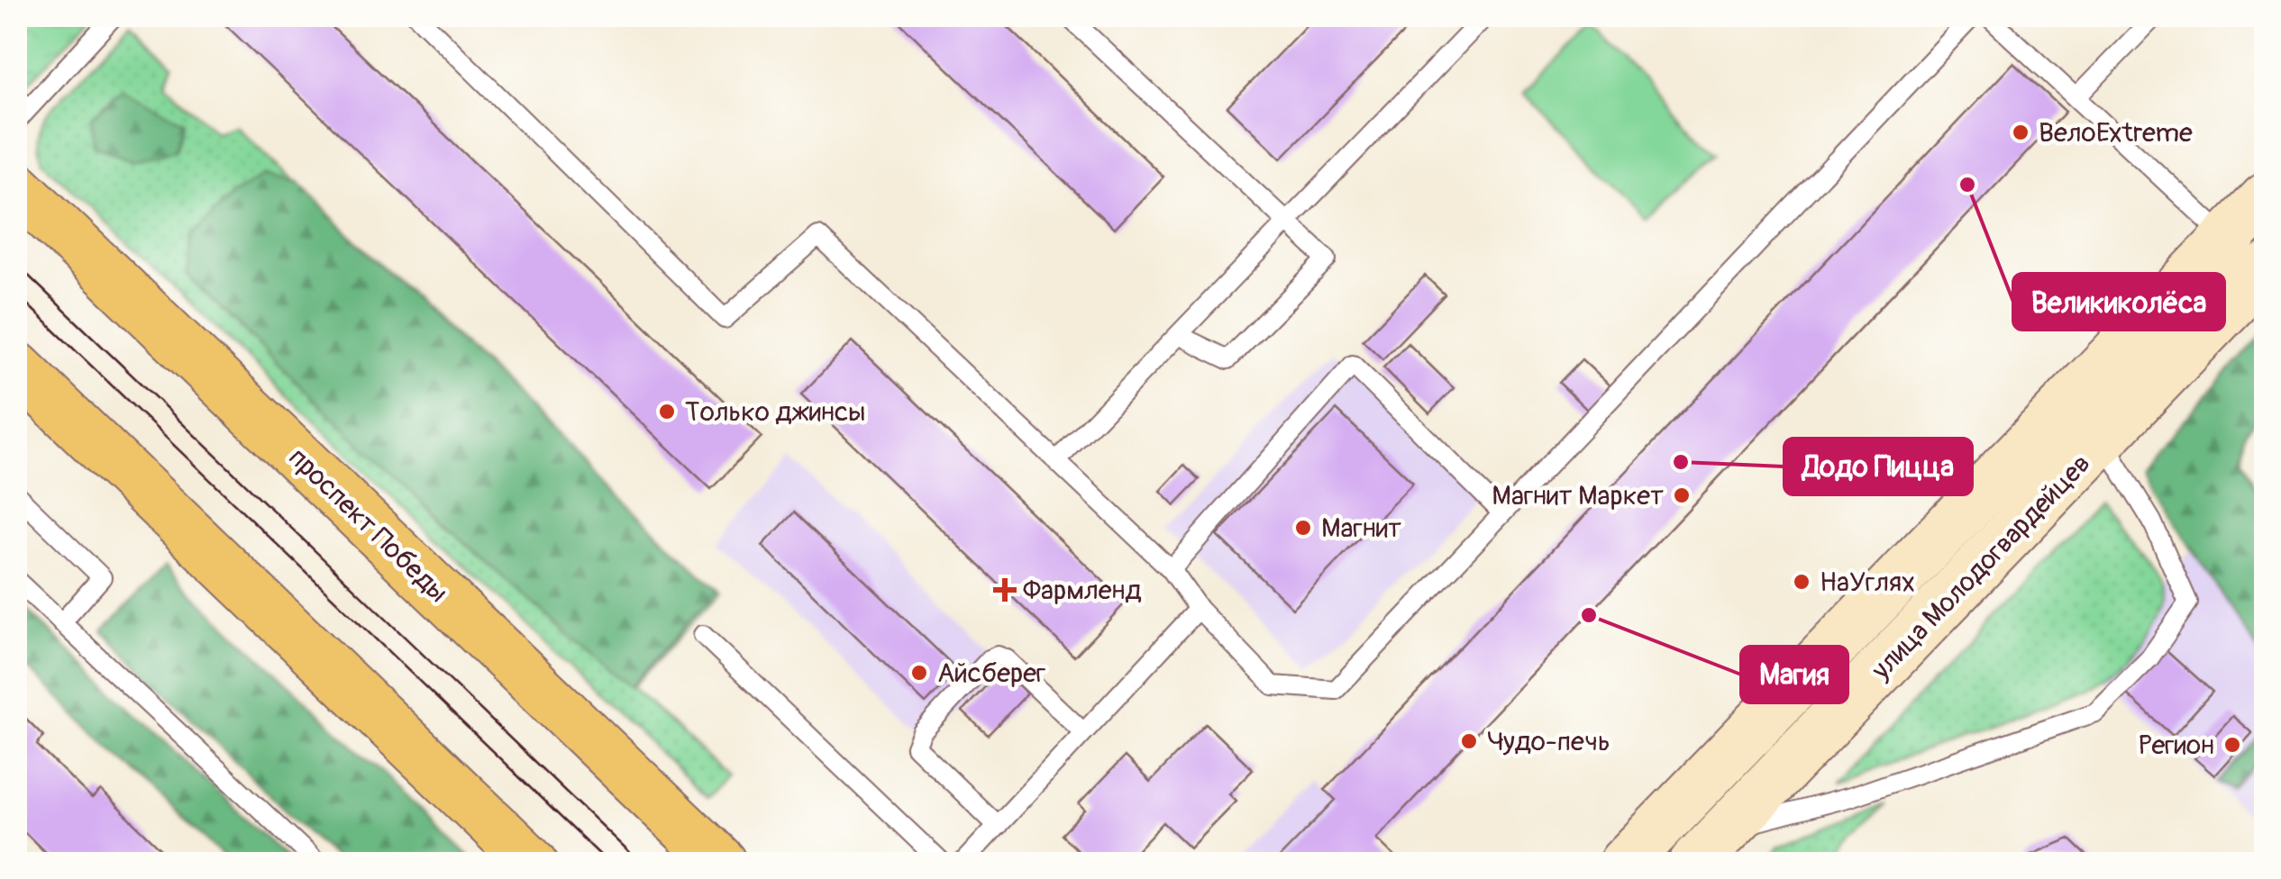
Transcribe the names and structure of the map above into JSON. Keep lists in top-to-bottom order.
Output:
{
  "streets": {
    "main road": ["проспект Победы", "улица Молодогвардейцев"]
  },
  "places": {
    "other": [
      "ВелоExtreme",
      "Великиколёса",
      "Только джинсы",
      "Додо Пицца",
      "Магнит Маркет",
      "Магнит",
      "НаУглях",
      "Магия",
      "Айсберег",
      "Чудо-печь",
      "Регион"
    ],
    "health": ["Фармленд"]
  }
}
